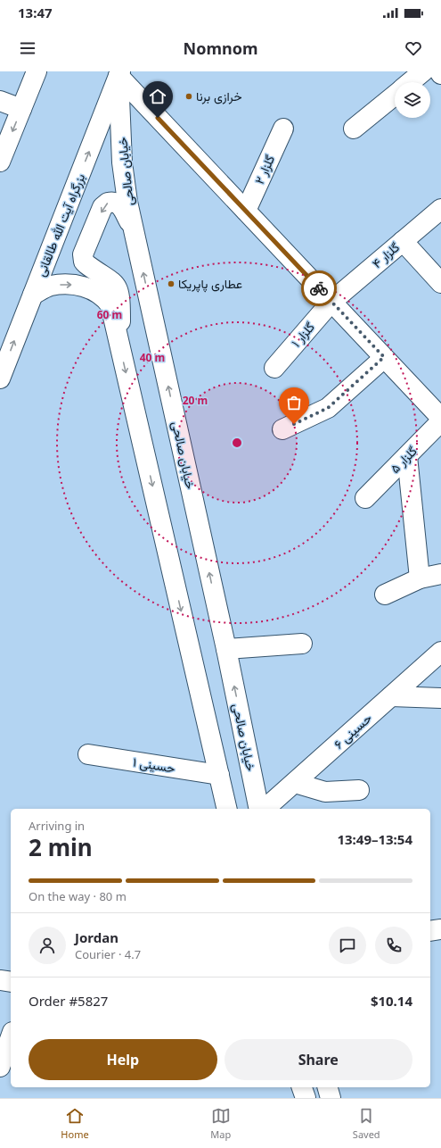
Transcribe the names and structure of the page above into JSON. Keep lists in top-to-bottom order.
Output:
{
  "streets": {
    "main road": [
      "گلزار ۲",
      "خیابان صالحی",
      "بزرگراه آیت الله طالقانی",
      "گلزار ۴",
      "گلزار ۱",
      "گلزار ۵",
      "حسینی ۶",
      "حسینی ۱"
    ]
  },
  "crossings": [
    ["خیابان صالحی", "بزرگراه آیت الله طالقانی"],
    ["گلزار ۴", "گلزار ۱"]
  ],
  "one_way": ["بزرگراه آیت الله طالقانی"],
  "places": ["خرازی برنا", "عطاری پاپریکا"],
  "page": {
    "status": "13:47",
    "header": "Nomnom",
    "heading": ["2 min", "Arriving in", "13:49–13:54"],
    "panel": [
      "Jordan",
      "Courier · 4.7",
      "Order #5827",
      "$10.14"
    ],
    "bar": "On the way · 80 m",
    "buttons": ["Help", "Share"],
    "tabs": ["Home", "Map", "Saved"]
  },
  "rings": ["60 m", "40 m", "20 m"]
}
